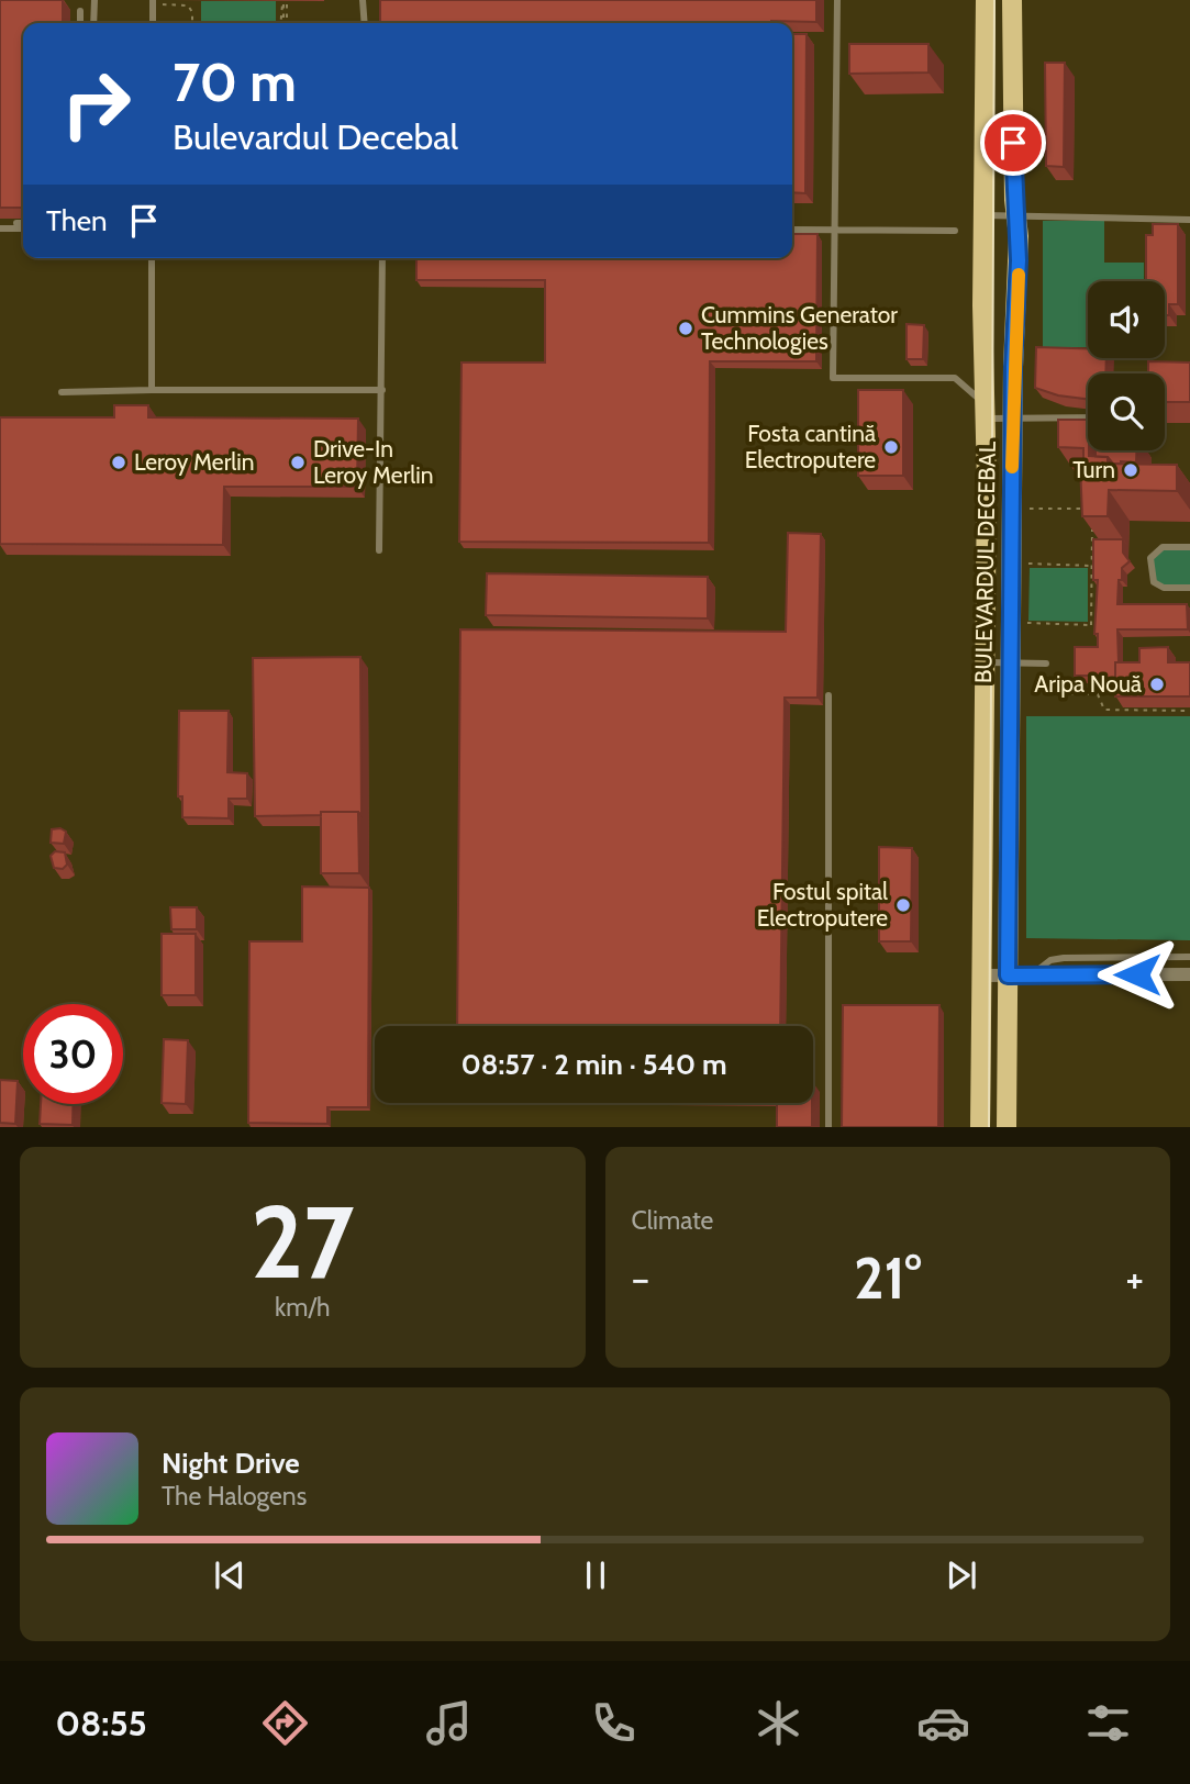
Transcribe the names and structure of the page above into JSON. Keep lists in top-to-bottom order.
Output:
{
  "streets": {
    "main road": ["BULEVARDUL DECEBAL"]
  },
  "places": [
    "Cummins Generator Technologies",
    "Fosta cantină Electroputere",
    "Leroy Merlin",
    "Drive-In Leroy Merlin",
    "Turn",
    "Aripa Nouă",
    "Fostul spital Electroputere"
  ],
  "page": {
    "turn": ["70 m", "Bulevardul Decebal"],
    "then": "Then",
    "limit": "30",
    "trip": "08:57 · 2 min · 540 m",
    "tile": [
      ["27", "km/h"],
      "Climate"
    ],
    "heat": ["−", "21°", "+"],
    "song": ["Night Drive", "The Halogens"],
    "tabs": "08:55"
  }
}
